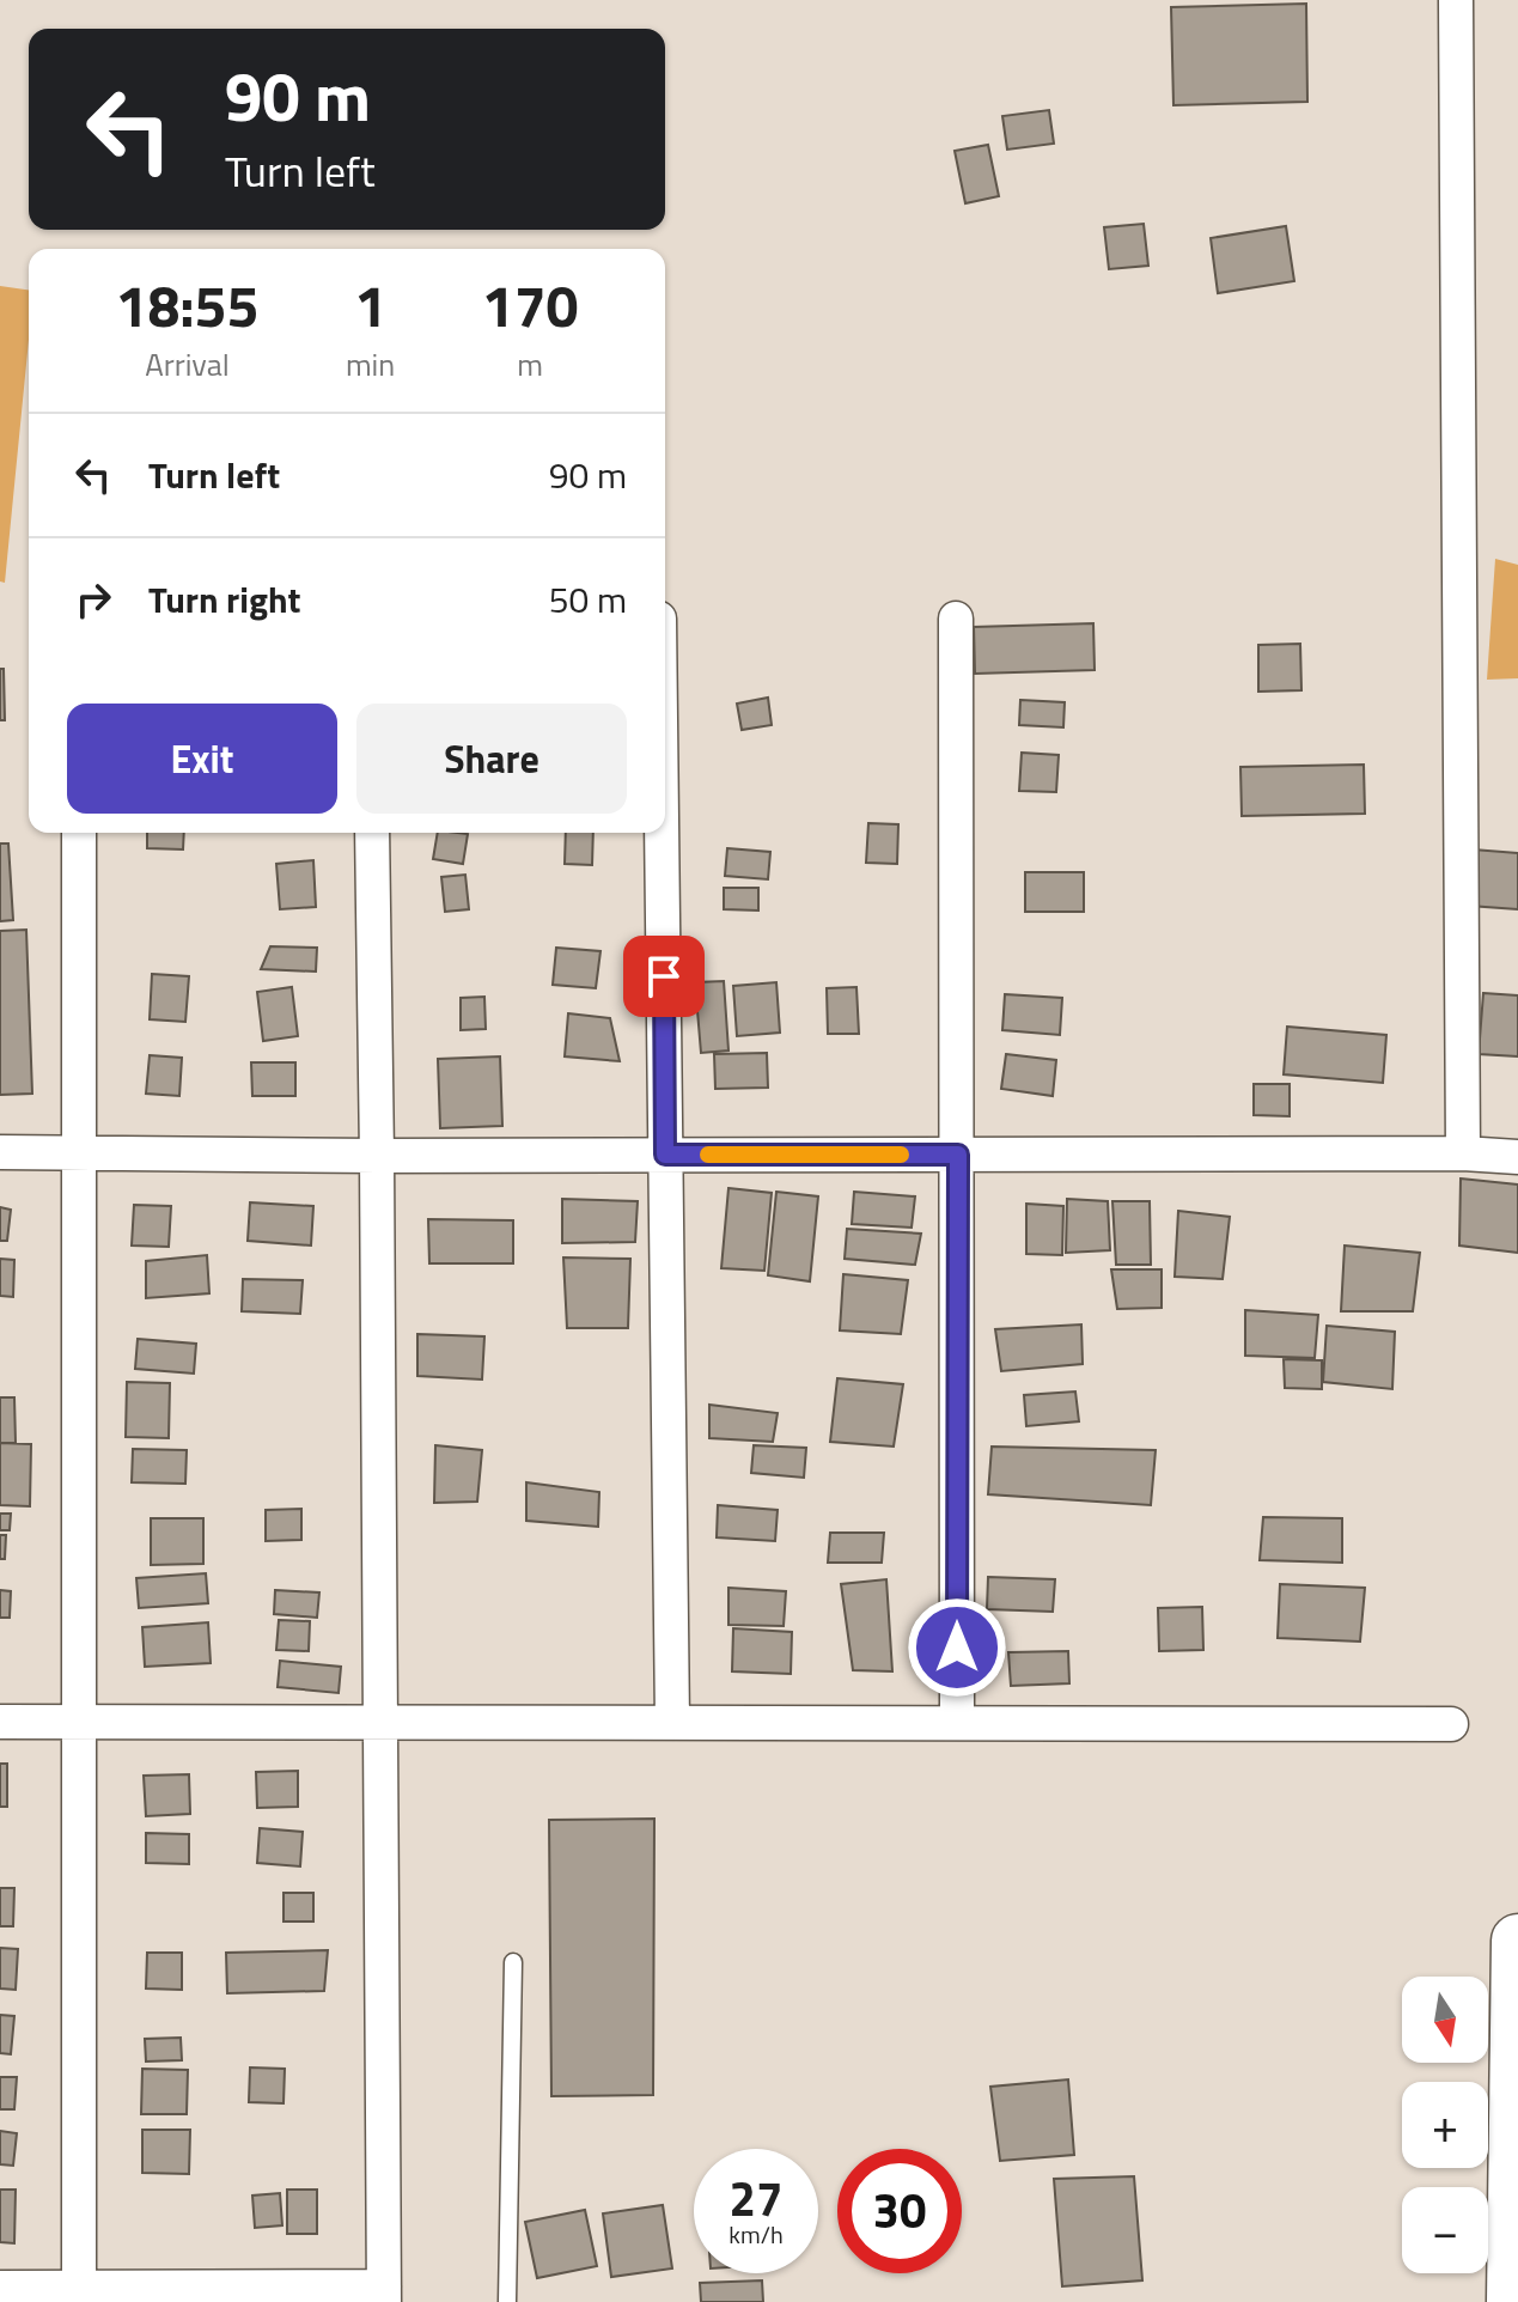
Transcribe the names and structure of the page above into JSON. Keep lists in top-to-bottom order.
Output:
{
  "north": "bottom",
  "page": {
    "turn": ["90 m", "Turn left"],
    "eta": [
      "18:55",
      "Arrival",
      "1",
      "min",
      "170",
      "m"
    ],
    "list": [
      {
        "name": "Turn left",
        "value": "90 m"
      },
      {
        "name": "Turn right",
        "value": "50 m"
      }
    ],
    "buttons": ["Exit", "Share"],
    "map_buttons": ["+", "−"],
    "speed": "27 km/h",
    "limit": "30"
  }
}
